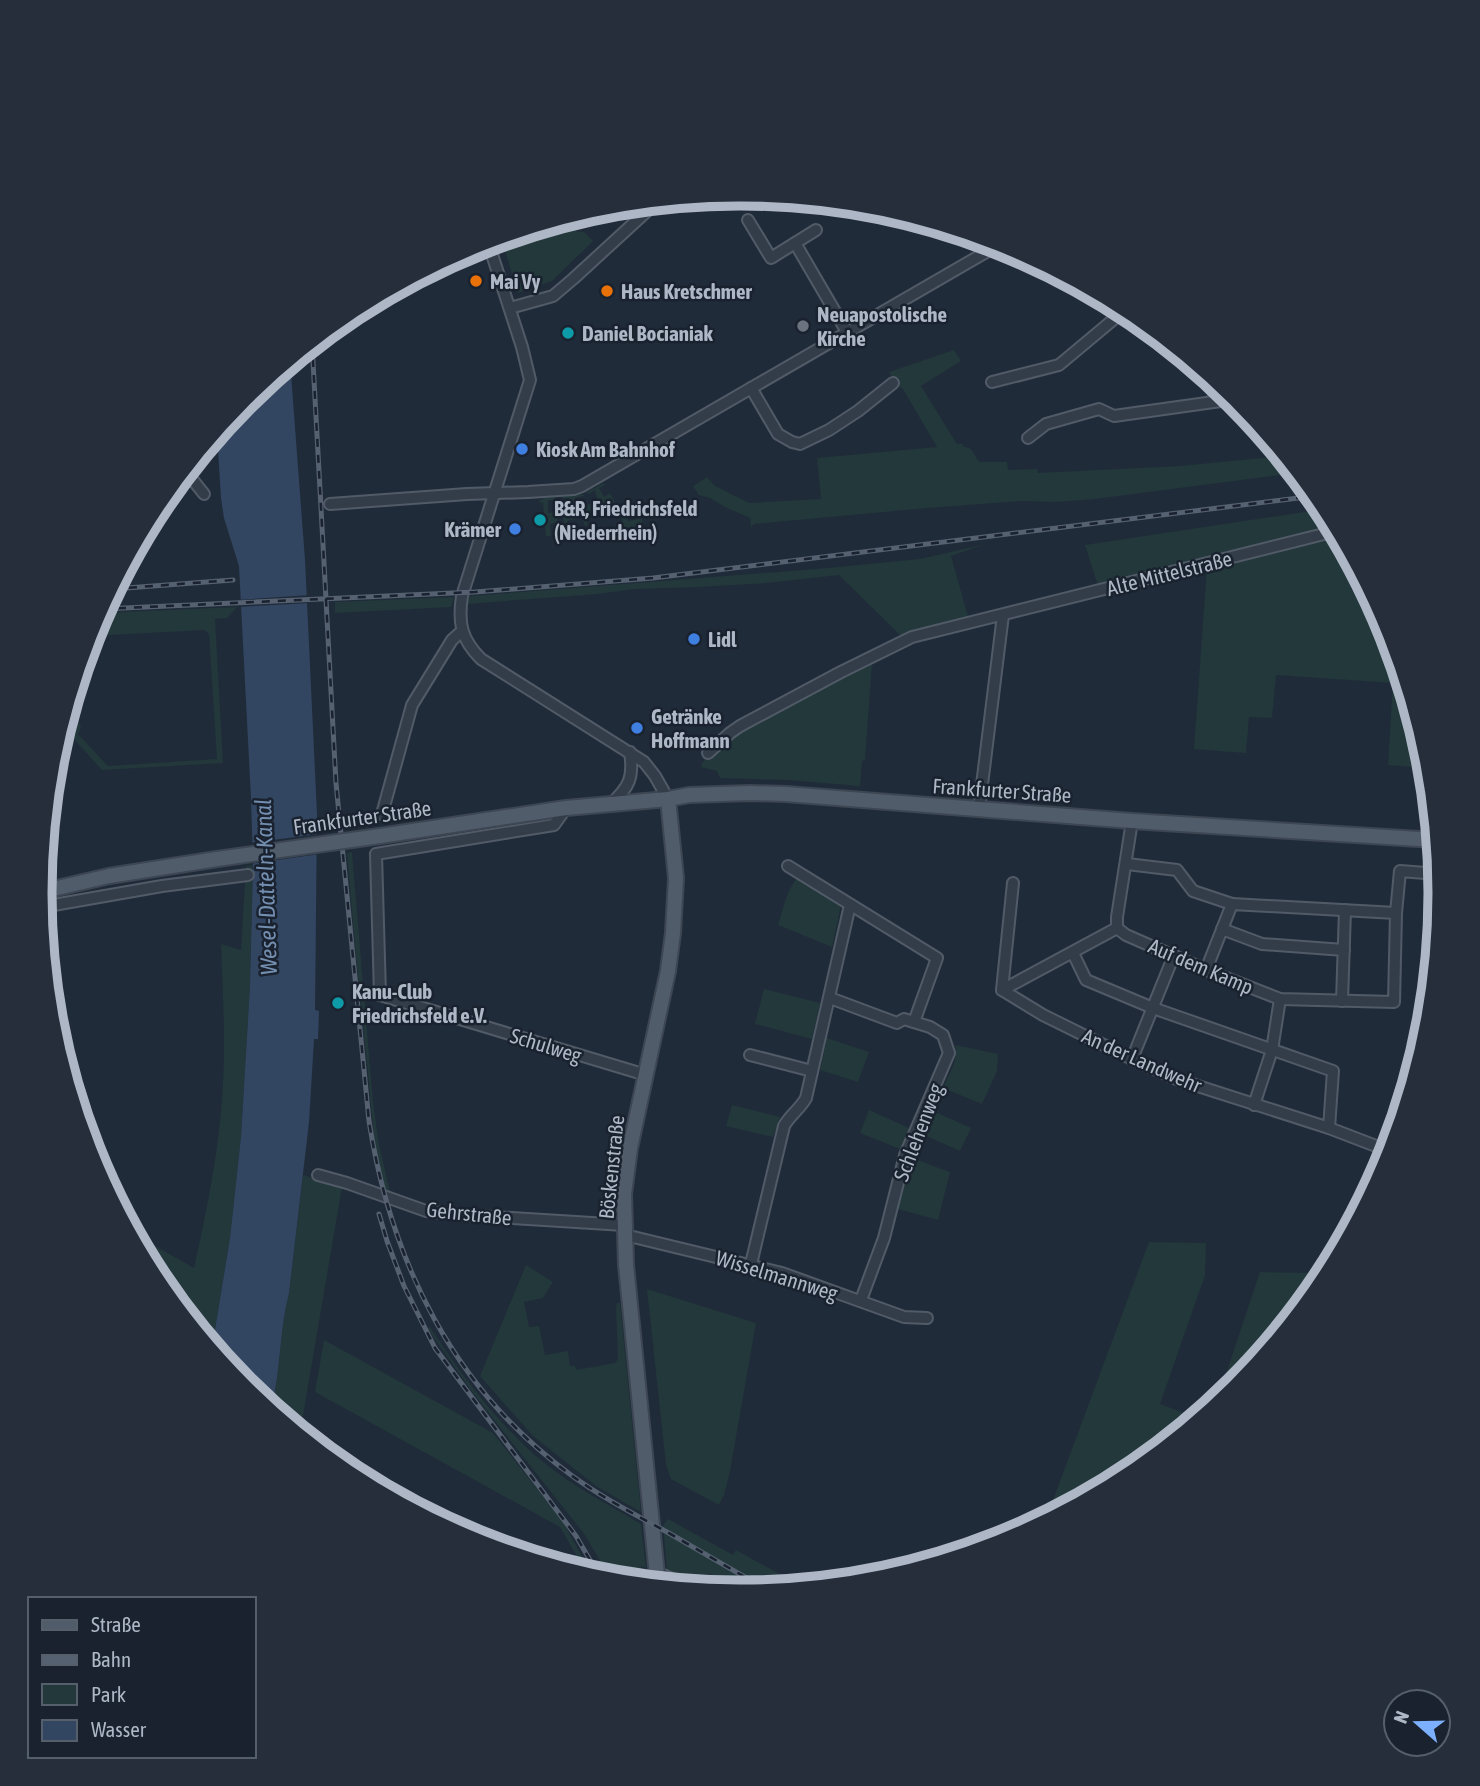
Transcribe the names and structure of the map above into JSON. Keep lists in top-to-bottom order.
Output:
{
  "streets": {
    "main road": ["Frankfurter Straße", "Böskenstraße"],
    "street": [
      "Alte Mittelstraße",
      "Auf dem Kamp",
      "Schulweg",
      "An der Landwehr",
      "Schlehenweg",
      "Gehrstraße",
      "Wisselmannweg"
    ]
  },
  "crossings": [
    ["Frankfurter Straße", "Schulweg"],
    ["Frankfurter Straße", "Böskenstraße"],
    ["Schulweg", "Böskenstraße"],
    ["Schlehenweg", "Wisselmannweg"],
    ["Böskenstraße", "Gehrstraße"],
    ["Böskenstraße", "Wisselmannweg"],
    ["Gehrstraße", "Wisselmannweg"]
  ],
  "water": ["Wesel-Datteln-Kanal"],
  "places": [
    "Mai Vy",
    "Haus Kretschmer",
    "Neuapostolische Kirche",
    "Daniel Bocianiak",
    "Kiosk Am Bahnhof",
    "B&R, Friedrichsfeld (Niederrhein)",
    "Krämer",
    "Lidl",
    "Getränke Hoffmann",
    "Kanu-Club Friedrichsfeld e.V."
  ],
  "legend": [
    "Straße",
    "Bahn",
    "Park",
    "Wasser"
  ],
  "north": "left"
}
